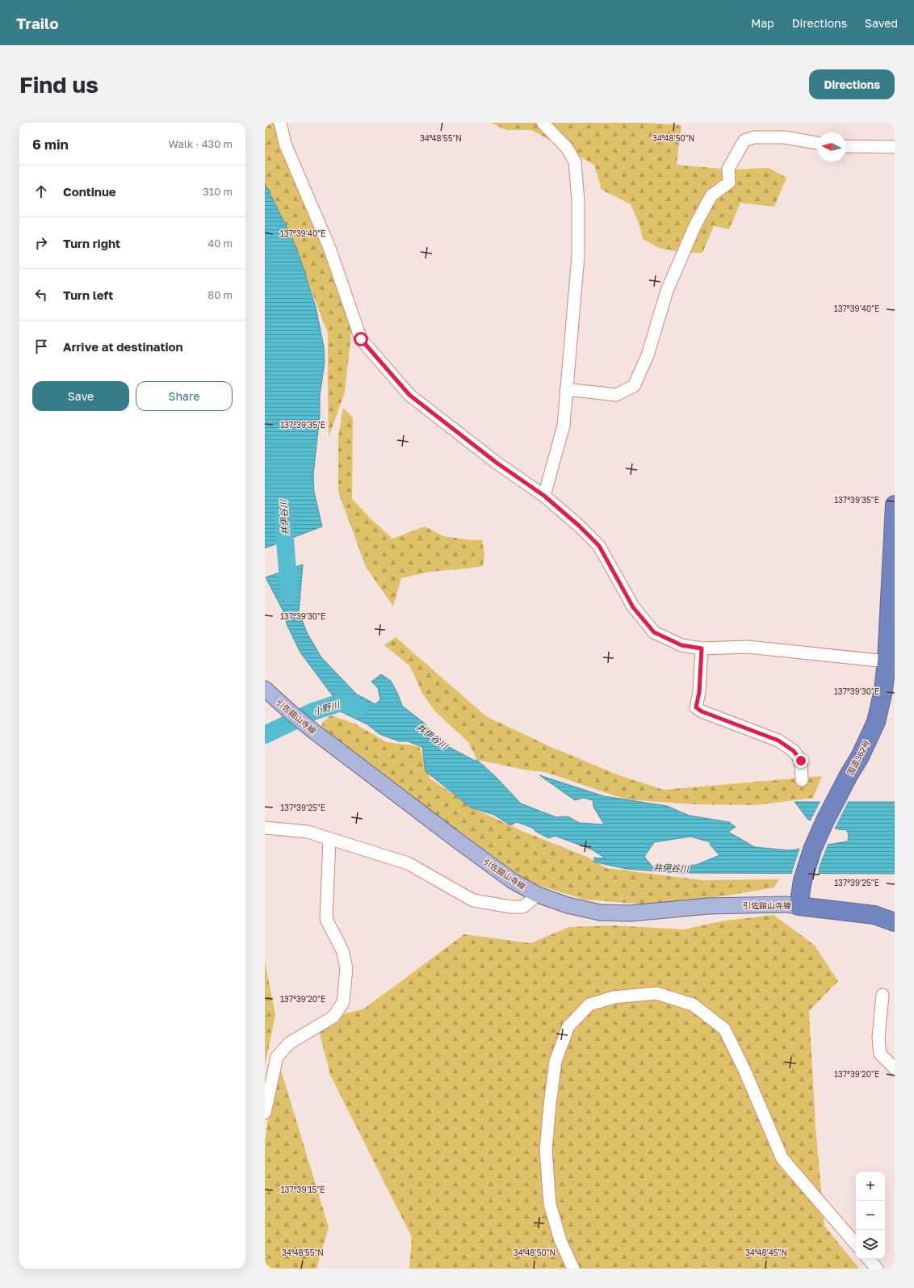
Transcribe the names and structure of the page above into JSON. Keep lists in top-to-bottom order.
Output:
{
  "streets": {
    "highway": ["国道362号"],
    "main road": ["引佐舘山寺線"]
  },
  "crossings": [
    ["引佐舘山寺線", "国道362号"]
  ],
  "water": ["井伊谷川", "小野川"],
  "north": "left",
  "page": {
    "header": "Trailo",
    "nav": ["Map", "Directions", "Saved"],
    "buttons": [
      "Directions",
      ["Save", "Share"]
    ],
    "title": "Find us",
    "heading": ["6 min", "Walk · 430 m"],
    "list": [
      ["Continue", "310 m"],
      ["Turn right", "40 m"],
      ["Turn left", "80 m"],
      "Arrive at destination"
    ],
    "map_buttons": ["+", "−"]
  },
  "coordinates": [
    "34°48'55\"N",
    "34°48'50\"N",
    "137°39'40\"E",
    "137°39'35\"E",
    "137°39'30\"E",
    "137°39'25\"E",
    "137°39'20\"E",
    "137°39'15\"E",
    "34°48'45\"N"
  ]
}
